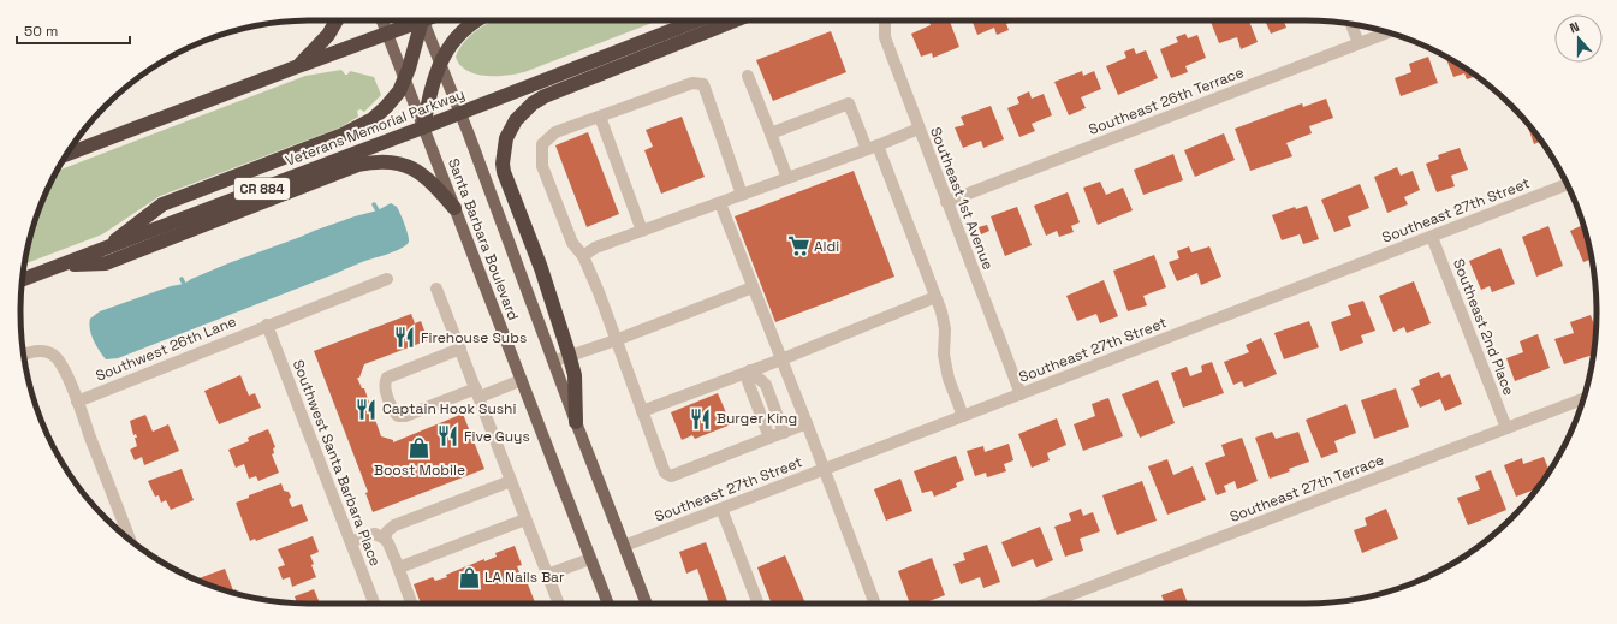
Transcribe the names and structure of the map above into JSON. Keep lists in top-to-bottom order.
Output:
{
  "streets": {
    "highway": ["Veterans Memorial Parkway", "CR 884"],
    "main road": ["Santa Barbara Boulevard"],
    "street": [
      "Southeast 26th Terrace",
      "Southeast 1st Avenue",
      "Southeast 27th Street",
      "Southeast 2nd Place",
      "Southwest 26th Lane",
      "Southwest Santa Barbara Place",
      "Southeast 27th Terrace"
    ]
  },
  "crossings": [
    ["Southeast 26th Terrace", "Southeast 1st Avenue"],
    ["Veterans Memorial Parkway", "Santa Barbara Boulevard"],
    ["Southeast 1st Avenue", "Southeast 27th Street"],
    ["Southeast 27th Street", "Santa Barbara Boulevard"],
    ["Southeast 27th Street", "Southeast 2nd Place"],
    ["Southeast 2nd Place", "Southeast 27th Terrace"],
    ["Southwest 26th Lane", "Southwest Santa Barbara Place"]
  ],
  "places": {
    "supermarket": ["Aldi"],
    "restaurant": [
      "Firehouse Subs",
      "Captain Hook Sushi",
      "Burger King",
      "Five Guys"
    ],
    "shop": ["Boost Mobile", "LA Nails Bar"]
  },
  "scale_bar": "50 m",
  "north": "top"
}
